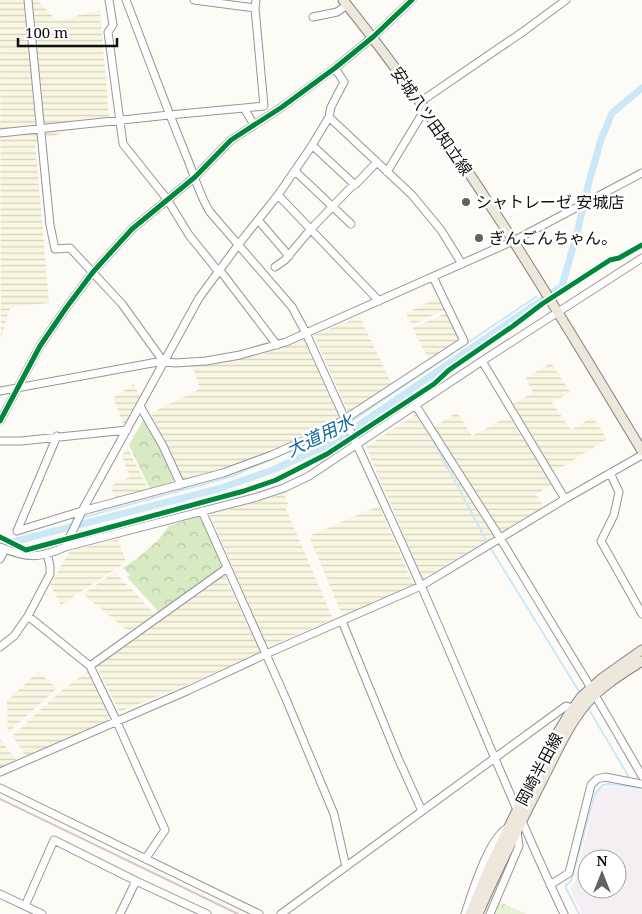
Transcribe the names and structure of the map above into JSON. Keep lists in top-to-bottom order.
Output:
{
  "streets": {
    "main road": ["安城八ツ田知立線", "岡崎半田線"]
  },
  "water": ["大道用水"],
  "places": ["シャトレーゼ 安城店", "ぎんごんちゃん。"],
  "scale_bar": "100 m",
  "north": "top"
}
